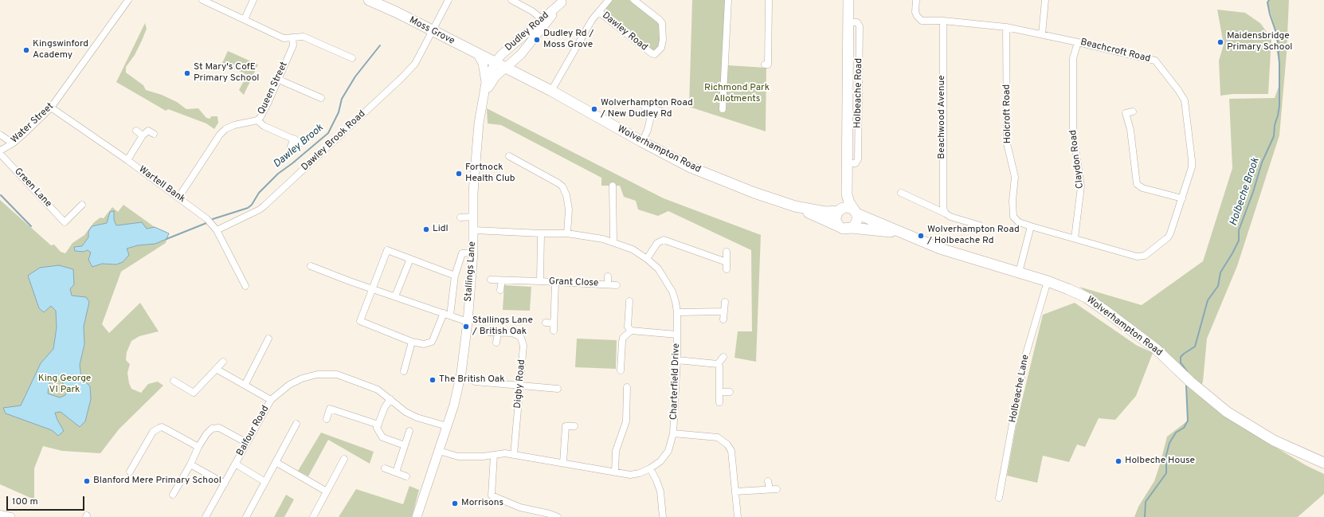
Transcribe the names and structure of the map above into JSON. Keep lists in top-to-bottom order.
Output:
{
  "streets": {
    "highway": ["Moss Grove", "Holbeache Road", "Wolverhampton Road"],
    "main road": ["Dudley Road", "Stallings Lane"],
    "street": [
      "Dawley Road",
      "Beachcroft Road",
      "Queen Street",
      "Holcroft Road",
      "Beachwood Avenue",
      "Water Street",
      "Dawley Brook Road",
      "Claydon Road",
      "Wartell Bank",
      "Green Lane",
      "Grant Close",
      "Charterfield Drive",
      "Digby Road",
      "Holbeache Lane",
      "Balfour Road"
    ]
  },
  "crossings": [
    ["Moss Grove", "Dudley Road"],
    ["Moss Grove", "Dawley Brook Road"],
    ["Moss Grove", "Wolverhampton Road"],
    ["Moss Grove", "Stallings Lane"],
    ["Dudley Road", "Wolverhampton Road"],
    ["Dudley Road", "Stallings Lane"],
    ["Beachcroft Road", "Holcroft Road"],
    ["Beachcroft Road", "Beachwood Avenue"],
    ["Beachcroft Road", "Claydon Road"],
    ["Queen Street", "Wartell Bank"],
    ["Holbeache Road", "Wolverhampton Road"],
    ["Water Street", "Wartell Bank"],
    ["Dawley Brook Road", "Wartell Bank"],
    ["Wolverhampton Road", "Stallings Lane"],
    ["Wolverhampton Road", "Holbeache Lane"],
    ["Stallings Lane", "Charterfield Drive"],
    ["Stallings Lane", "Balfour Road"],
    ["Charterfield Drive", "Digby Road"]
  ],
  "water": ["Dawley Brook", "Holbeche Brook"],
  "parks": ["Richmond Park Allotments", "King George VI Park"],
  "places": [
    "Dudley Rd / Moss Grove",
    "Maidensbridge Primary School",
    "Kingswinford Academy",
    "St Mary's CofE Primary School",
    "Wolverhampton Road / New Dudley Rd",
    "Fortnock Health Club",
    "Lidl",
    "Wolverhampton Road / Holbeache Rd",
    "Stallings Lane / British Oak",
    "The British Oak",
    "Holbeche House",
    "Blanford Mere Primary School",
    "Morrisons"
  ],
  "scale_bar": "100 m"
}
